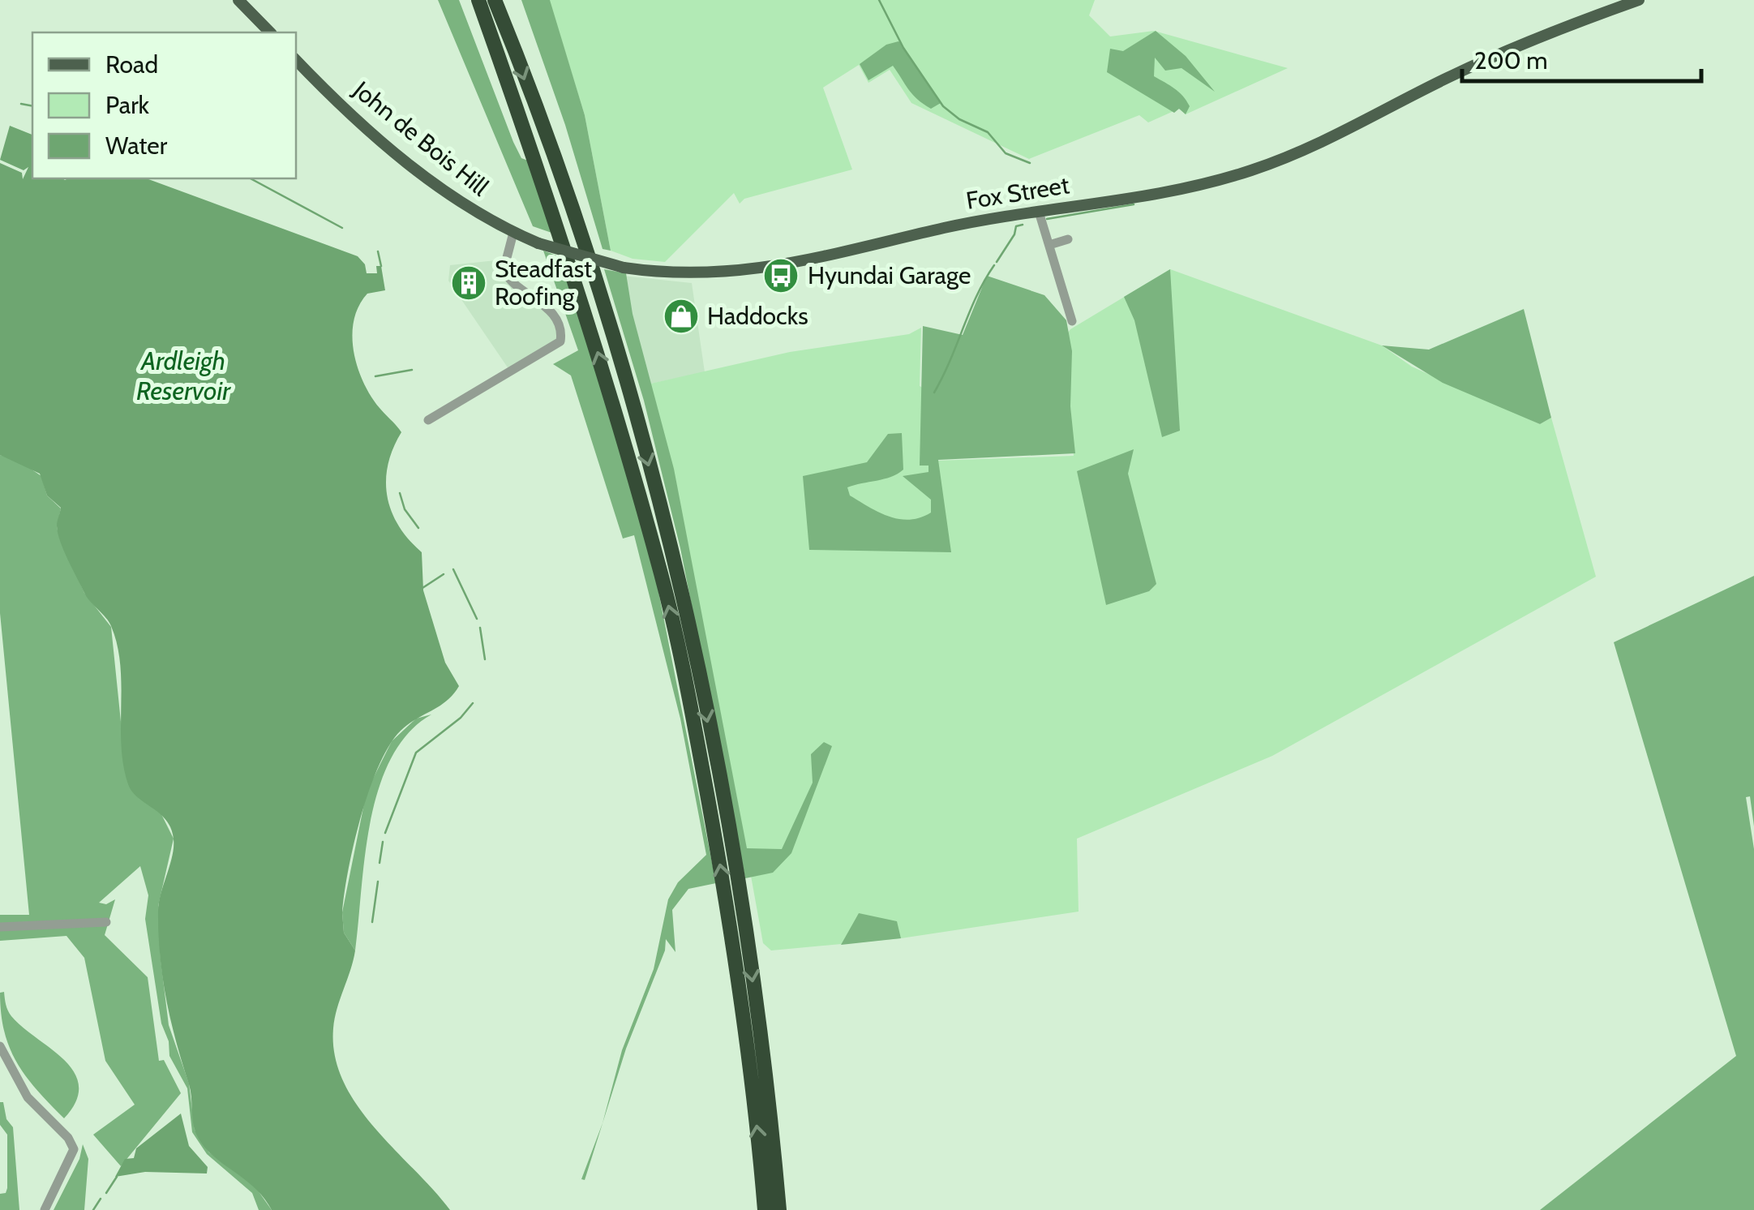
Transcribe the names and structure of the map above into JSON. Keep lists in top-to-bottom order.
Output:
{
  "streets": {
    "main road": ["John de Bois Hill", "Fox Street"]
  },
  "crossings": [
    ["John de Bois Hill", "Fox Street"]
  ],
  "water": ["Ardleigh Reservoir"],
  "places": {
    "bus stop": ["Hyundai Garage"],
    "building": ["Steadfast Roofing"],
    "shop": ["Haddocks"]
  },
  "legend": ["Road", "Park", "Water"],
  "scale_bar": "200 m"
}
